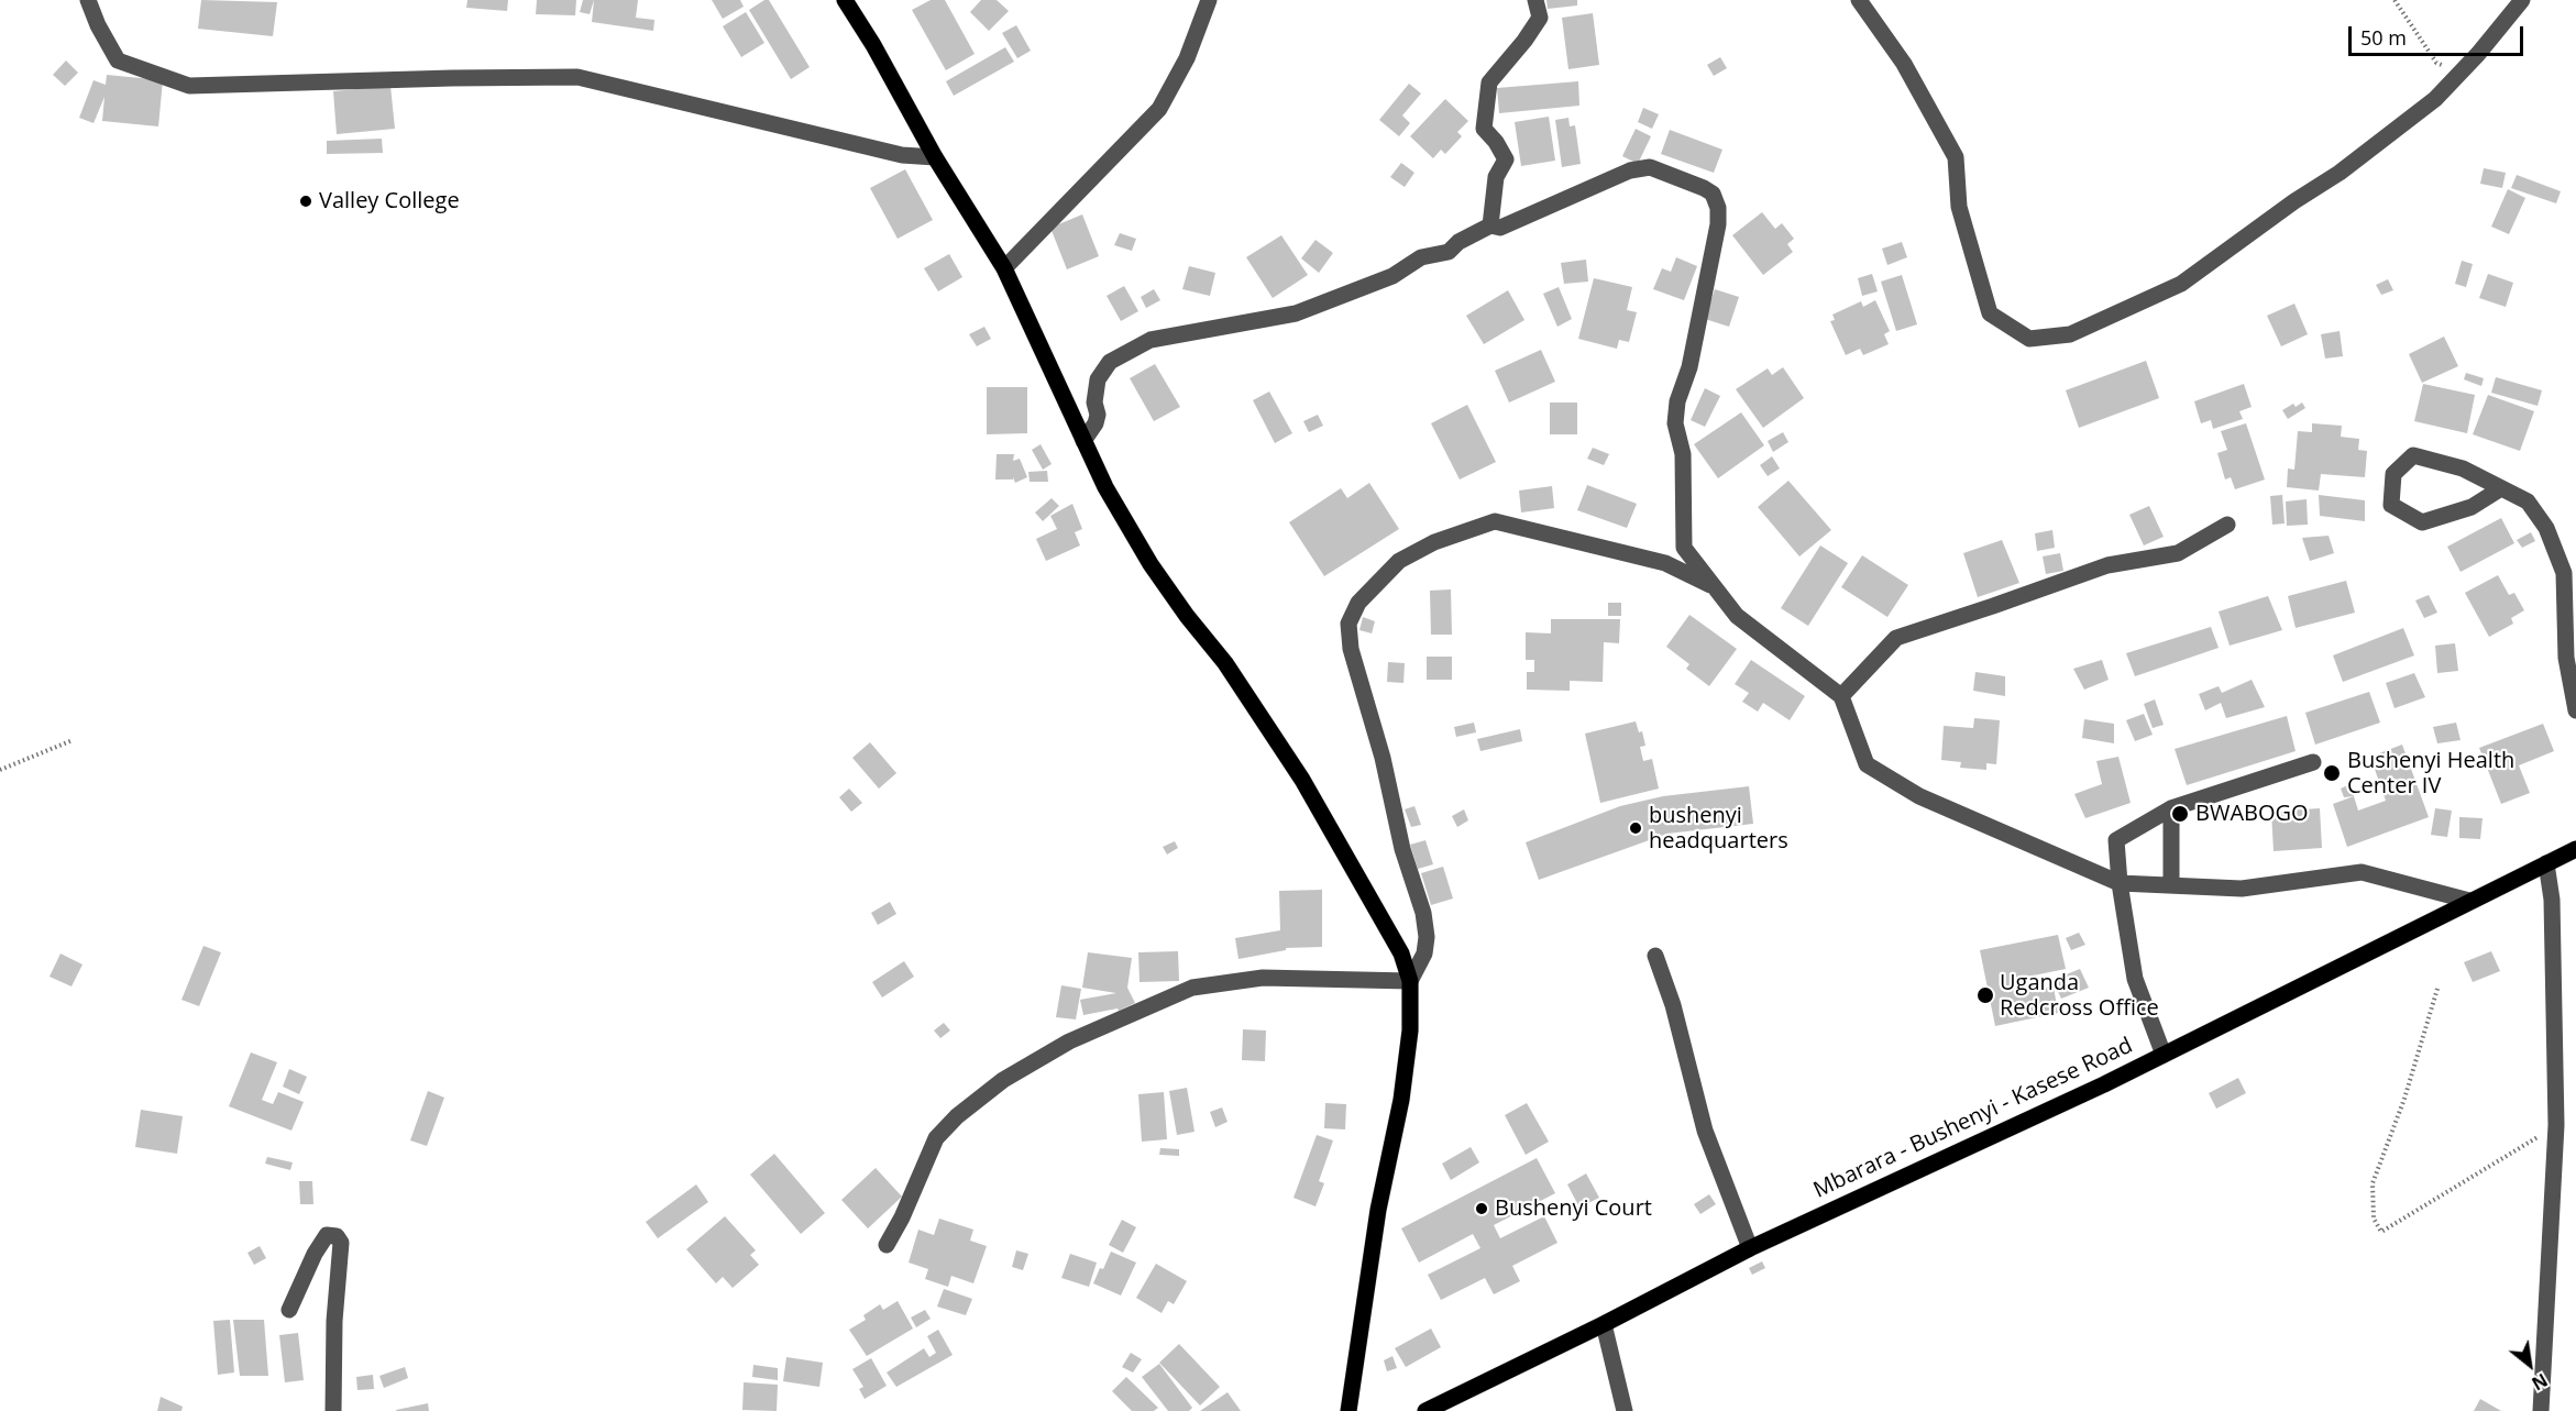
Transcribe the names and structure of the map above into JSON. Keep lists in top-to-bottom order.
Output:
{
  "streets": {
    "main road": ["Mbarara - Bushenyi - Kasese Road"]
  },
  "places": [
    "Valley College",
    "Bushenyi Health Center IV",
    "BWABOGO",
    "bushenyi headquarters",
    "Uganda Redcross Office",
    "Bushenyi Court"
  ],
  "scale_bar": "50 m",
  "north": "bottom right"
}
